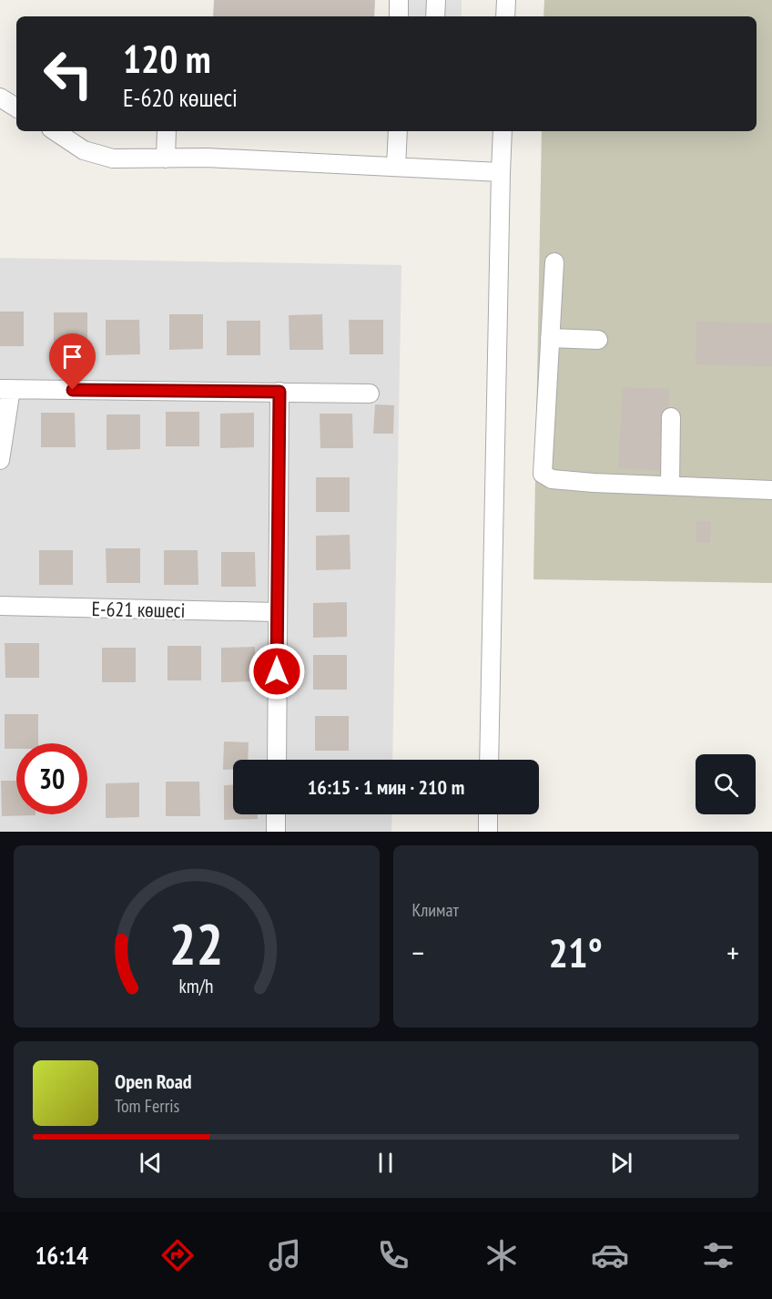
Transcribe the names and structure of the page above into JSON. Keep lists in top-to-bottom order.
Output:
{
  "streets": {
    "street": ["Е-621 көшесі"]
  },
  "page": {
    "turn": ["120 m", "Е-620 көшесі"],
    "limit": "30",
    "trip": "16:15 · 1 мин · 210 m",
    "tile": "Климат",
    "heat": ["−", "21°", "+"],
    "song": ["Open Road", "Tom Ferris"],
    "tabs": "16:14",
    "gauge": ["22", "km/h"]
  }
}
